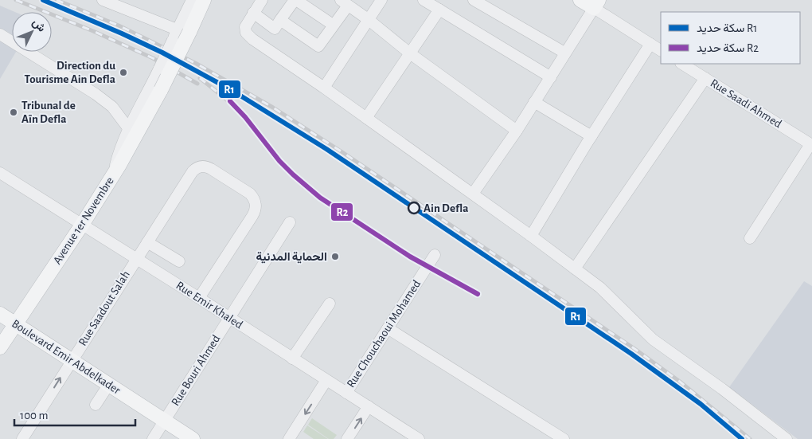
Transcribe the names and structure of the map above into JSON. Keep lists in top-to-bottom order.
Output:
{
  "streets": {
    "main road": ["Avenue 1er Novembre", "Boulevard Emir Abdelkader"],
    "street": [
      "Rue Saadi Ahmed",
      "Rue Emir Khaled",
      "Rue Saadout Salah",
      "Rue Chouchaoui Mohamed",
      "Rue Bouri Ahmed"
    ]
  },
  "crossings": [
    ["Avenue 1er Novembre", "Rue Emir Khaled"],
    ["Avenue 1er Novembre", "Boulevard Emir Abdelkader"],
    ["Rue Emir Khaled", "Rue Saadout Salah"],
    ["Rue Emir Khaled", "Rue Chouchaoui Mohamed"],
    ["Rue Emir Khaled", "Rue Bouri Ahmed"],
    ["Rue Saadout Salah", "Boulevard Emir Abdelkader"],
    ["Boulevard Emir Abdelkader", "Rue Bouri Ahmed"]
  ],
  "places": [
    "Direction du Tourisme Ain Defla",
    "Tribunal de Aïn Defla",
    "Ain Defla",
    "الحماية المدنية"
  ],
  "lines": ["rail line R1", "rail line R2"],
  "legend": ["سكة حديد R1", "سكة حديد R2"],
  "scale_bar": "100 m",
  "north": "top right"
}
